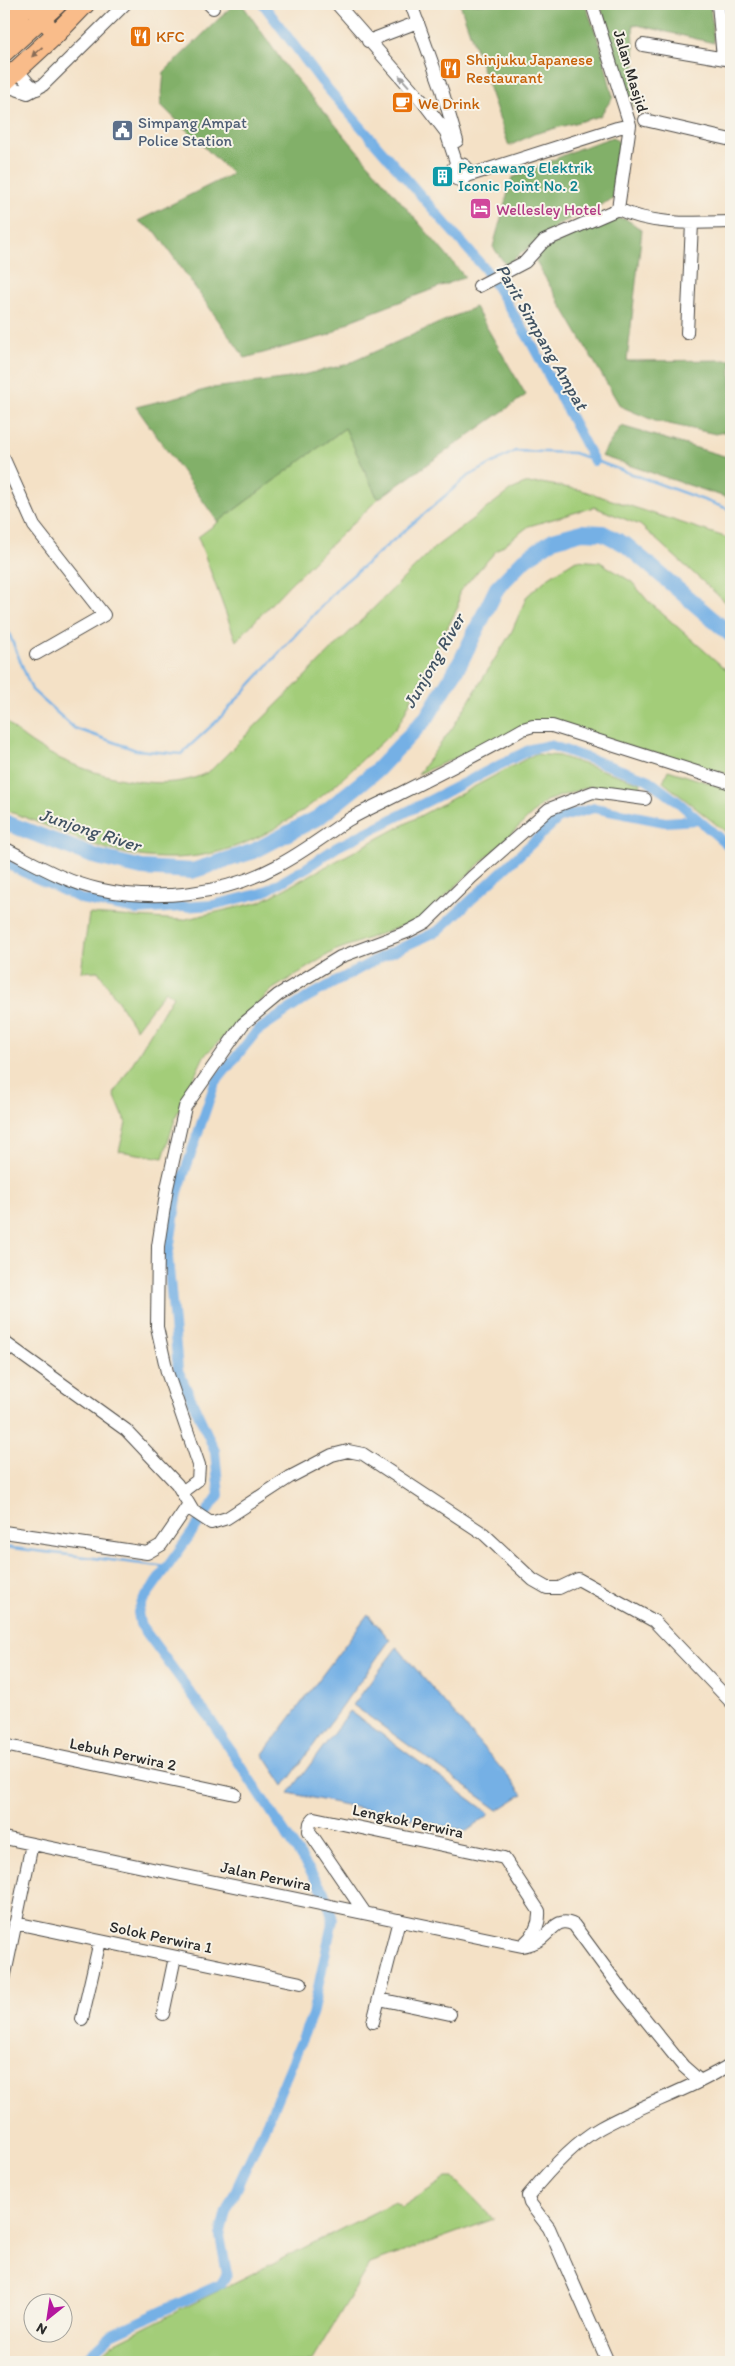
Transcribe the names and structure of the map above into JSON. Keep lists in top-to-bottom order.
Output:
{
  "streets": {
    "street": [
      "Jalan Masjid",
      "Lebuh Perwira 2",
      "Lengkok Perwira",
      "Jalan Perwira",
      "Solok Perwira 1"
    ]
  },
  "crossings": [
    ["Lengkok Perwira", "Jalan Perwira"]
  ],
  "water": ["Parit Simpang Ampat", "Junjong River"],
  "places": {
    "restaurant": ["KFC", "Shinjuku Japanese Restaurant"],
    "cafe": ["We Drink"],
    "public building": ["Simpang Ampat Police Station"],
    "building": ["Pencawang Elektrik Iconic Point No. 2"],
    "hotel": ["Wellesley Hotel"]
  },
  "north": "bottom left"
}
